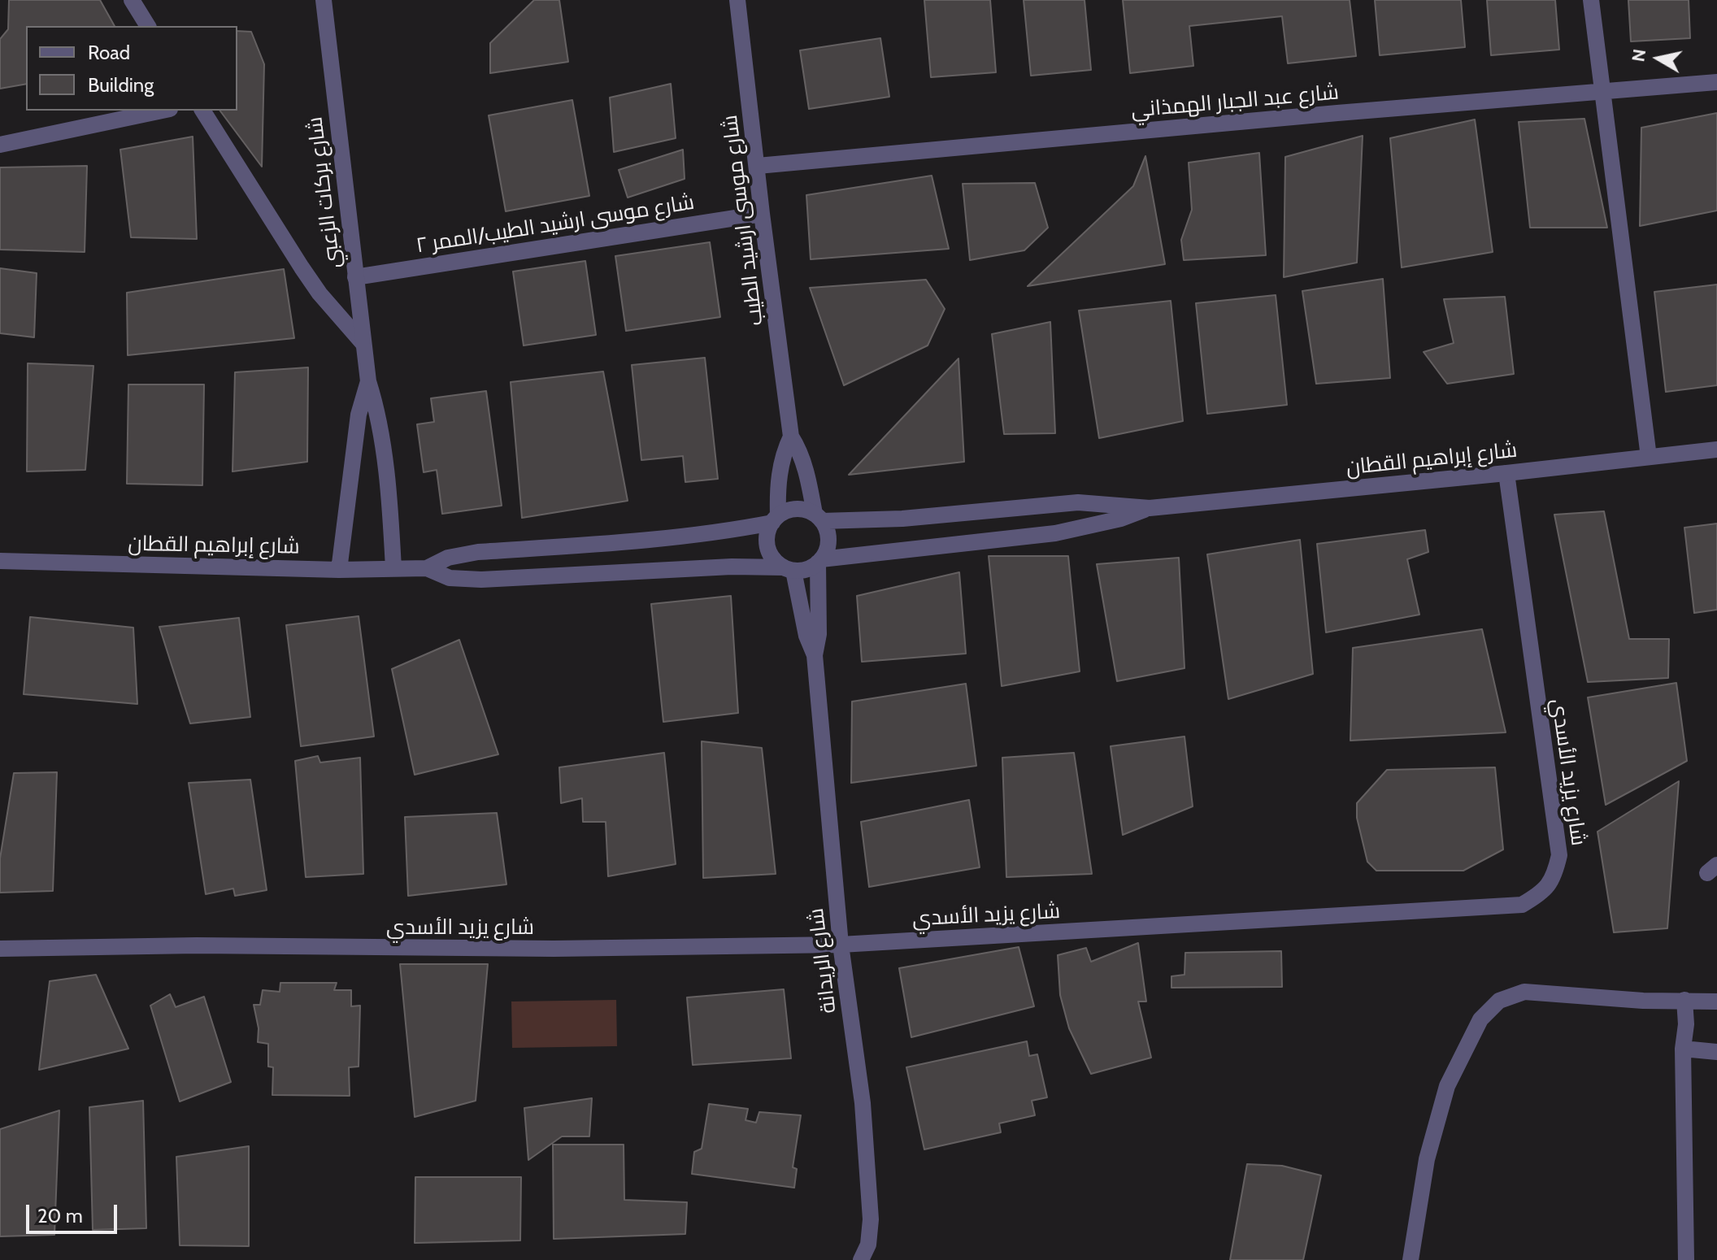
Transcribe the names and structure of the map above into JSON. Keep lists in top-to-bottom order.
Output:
{
  "streets": {
    "street": [
      "شارع عبد الجبار الهمذاني",
      "شارع بركات الزعبي",
      "شارع موسى ارشيد الطيب",
      "شارع موسى ارشيد الطيب/الممر ٢",
      "شارع إبراهيم القطان",
      "شارع يزيد الأسدي",
      "شارع الريدانة"
    ]
  },
  "crossings": [
    ["شارع عبد الجبار الهمذاني", "شارع موسى ارشيد الطيب"],
    ["شارع بركات الزعبي", "شارع موسى ارشيد الطيب/الممر ٢"],
    ["شارع بركات الزعبي", "شارع إبراهيم القطان"],
    ["شارع موسى ارشيد الطيب", "شارع موسى ارشيد الطيب/الممر ٢"],
    ["شارع موسى ارشيد الطيب", "شارع إبراهيم القطان"],
    ["شارع موسى ارشيد الطيب", "شارع الريدانة"],
    ["شارع إبراهيم القطان", "شارع يزيد الأسدي"],
    ["شارع إبراهيم القطان", "شارع الريدانة"],
    ["شارع يزيد الأسدي", "شارع الريدانة"]
  ],
  "legend": ["Road", "Building"],
  "scale_bar": "20 m",
  "north": "left"
}
